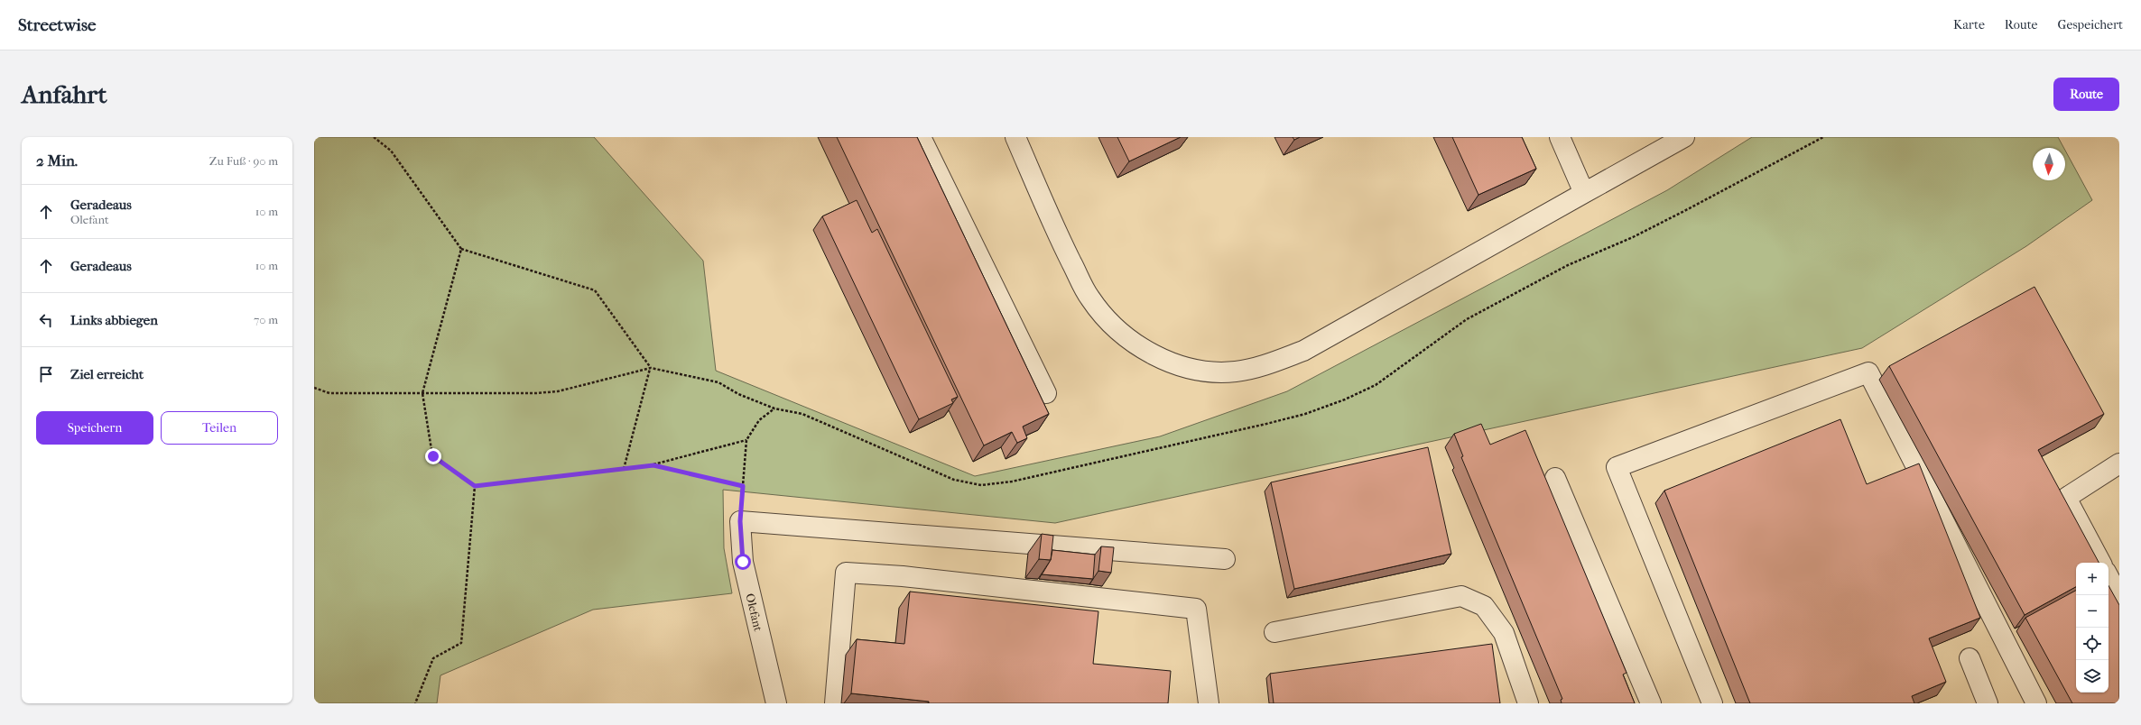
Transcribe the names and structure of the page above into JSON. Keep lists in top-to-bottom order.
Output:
{
  "streets": {
    "street": ["Olefant"]
  },
  "north": "bottom",
  "page": {
    "header": "Streetwise",
    "nav": ["Karte", "Route", "Gespeichert"],
    "buttons": [
      "Route",
      ["Speichern", "Teilen"]
    ],
    "title": "Anfahrt",
    "heading": ["2 Min.", "Zu Fuß · 90 m"],
    "list": [
      ["Geradeaus", "Olefant", "10 m"],
      ["Geradeaus", "10 m"],
      ["Links abbiegen", "70 m"],
      "Ziel erreicht"
    ],
    "map_buttons": ["+", "−"]
  }
}
